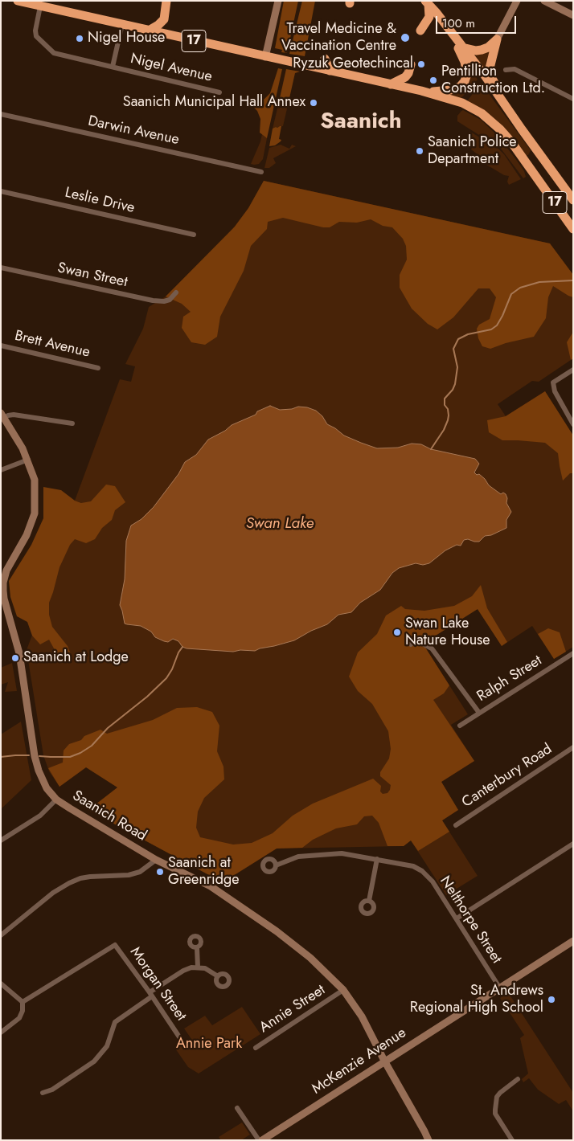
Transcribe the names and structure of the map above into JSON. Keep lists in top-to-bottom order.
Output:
{
  "streets": {
    "highway": ["17"],
    "main road": ["Saanich Road", "McKenzie Avenue"],
    "street": [
      "Nigel Avenue",
      "Darwin Avenue",
      "Leslie Drive",
      "Swan Street",
      "Brett Avenue",
      "Ralph Street",
      "Canterbury Road",
      "Nelthorpe Street",
      "Morgan Street",
      "Annie Street"
    ]
  },
  "crossings": [
    ["17", "Nigel Avenue"],
    ["Saanich Road", "Annie Street"],
    ["Saanich Road", "McKenzie Avenue"],
    ["Nelthorpe Street", "McKenzie Avenue"]
  ],
  "districts": ["Saanich"],
  "water": ["Swan Lake"],
  "parks": ["Annie Park"],
  "places": [
    "Travel Medicine & Vaccination Centre",
    "Nigel House",
    "Ryzuk Geotechincal",
    "Pentillion Construction Ltd.",
    "Saanich Municipal Hall Annex",
    "Saanich Police Department",
    "Swan Lake Nature House",
    "Saanich at Lodge",
    "Saanich at Greenridge",
    "St. Andrews Regional High School"
  ],
  "scale_bar": "100 m"
}
